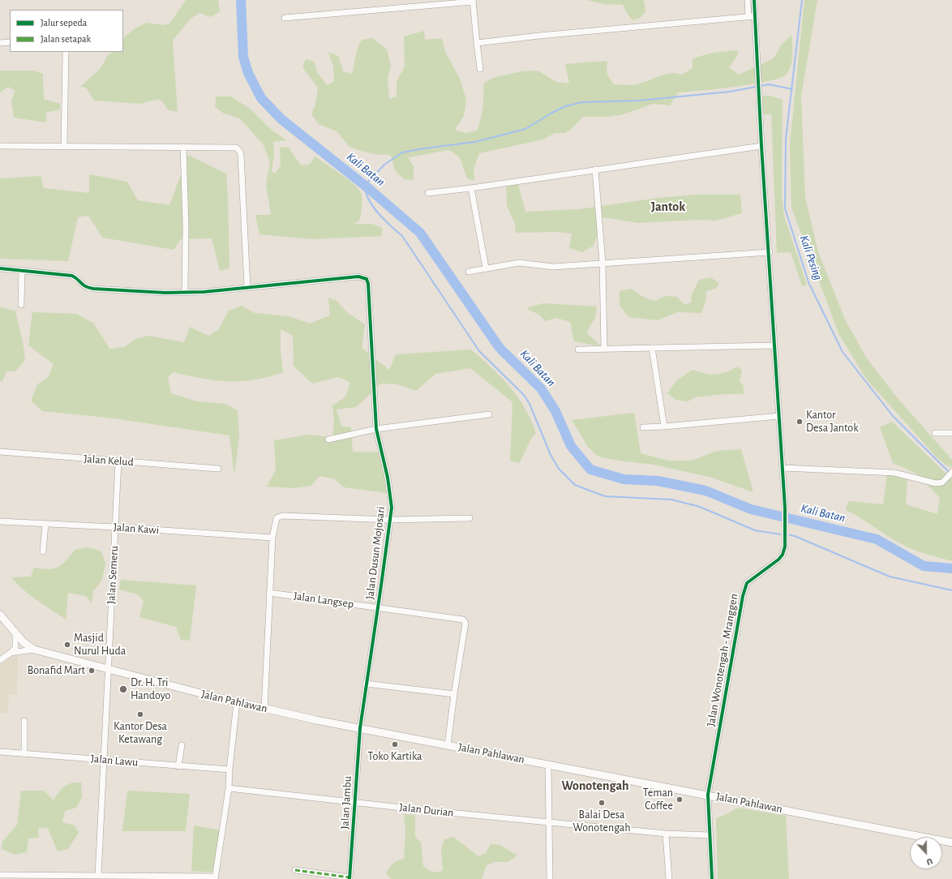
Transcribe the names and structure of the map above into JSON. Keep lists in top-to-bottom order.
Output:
{
  "streets": {
    "main road": ["Jalan Pahlawan"],
    "street": [
      "Jalan Kelud",
      "Jalan Kawi",
      "Jalan Dusun Mojosari",
      "Jalan Semeru",
      "Jalan Langsep",
      "Jalan Wonotengah - Mranggen",
      "Jalan Lawu",
      "Jalan Jambu",
      "Jalan Durian"
    ]
  },
  "crossings": [
    ["Jalan Kelud", "Jalan Semeru"],
    ["Jalan Kawi", "Jalan Semeru"],
    ["Jalan Dusun Mojosari", "Jalan Langsep"],
    ["Jalan Dusun Mojosari", "Jalan Pahlawan"],
    ["Jalan Dusun Mojosari", "Jalan Jambu"],
    ["Jalan Semeru", "Jalan Pahlawan"],
    ["Jalan Semeru", "Jalan Lawu"],
    ["Jalan Wonotengah - Mranggen", "Jalan Pahlawan"],
    ["Jalan Wonotengah - Mranggen", "Jalan Durian"],
    ["Jalan Pahlawan", "Jalan Jambu"],
    ["Jalan Jambu", "Jalan Durian"]
  ],
  "districts": ["Jantok", "Wonotengah"],
  "water": ["Kali Batan", "Kali Pesing"],
  "places": [
    "Kantor Desa Jantok",
    "Masjid Nurul Huda",
    "Bonafid Mart",
    "Dr. H. Tri Handoyo",
    "Kantor Desa Ketawang",
    "Toko Kartika",
    "Teman Coffee",
    "Balai Desa Wonotengah"
  ],
  "legend": ["Jalur sepeda", "Jalan setapak"],
  "north": "bottom"
}
